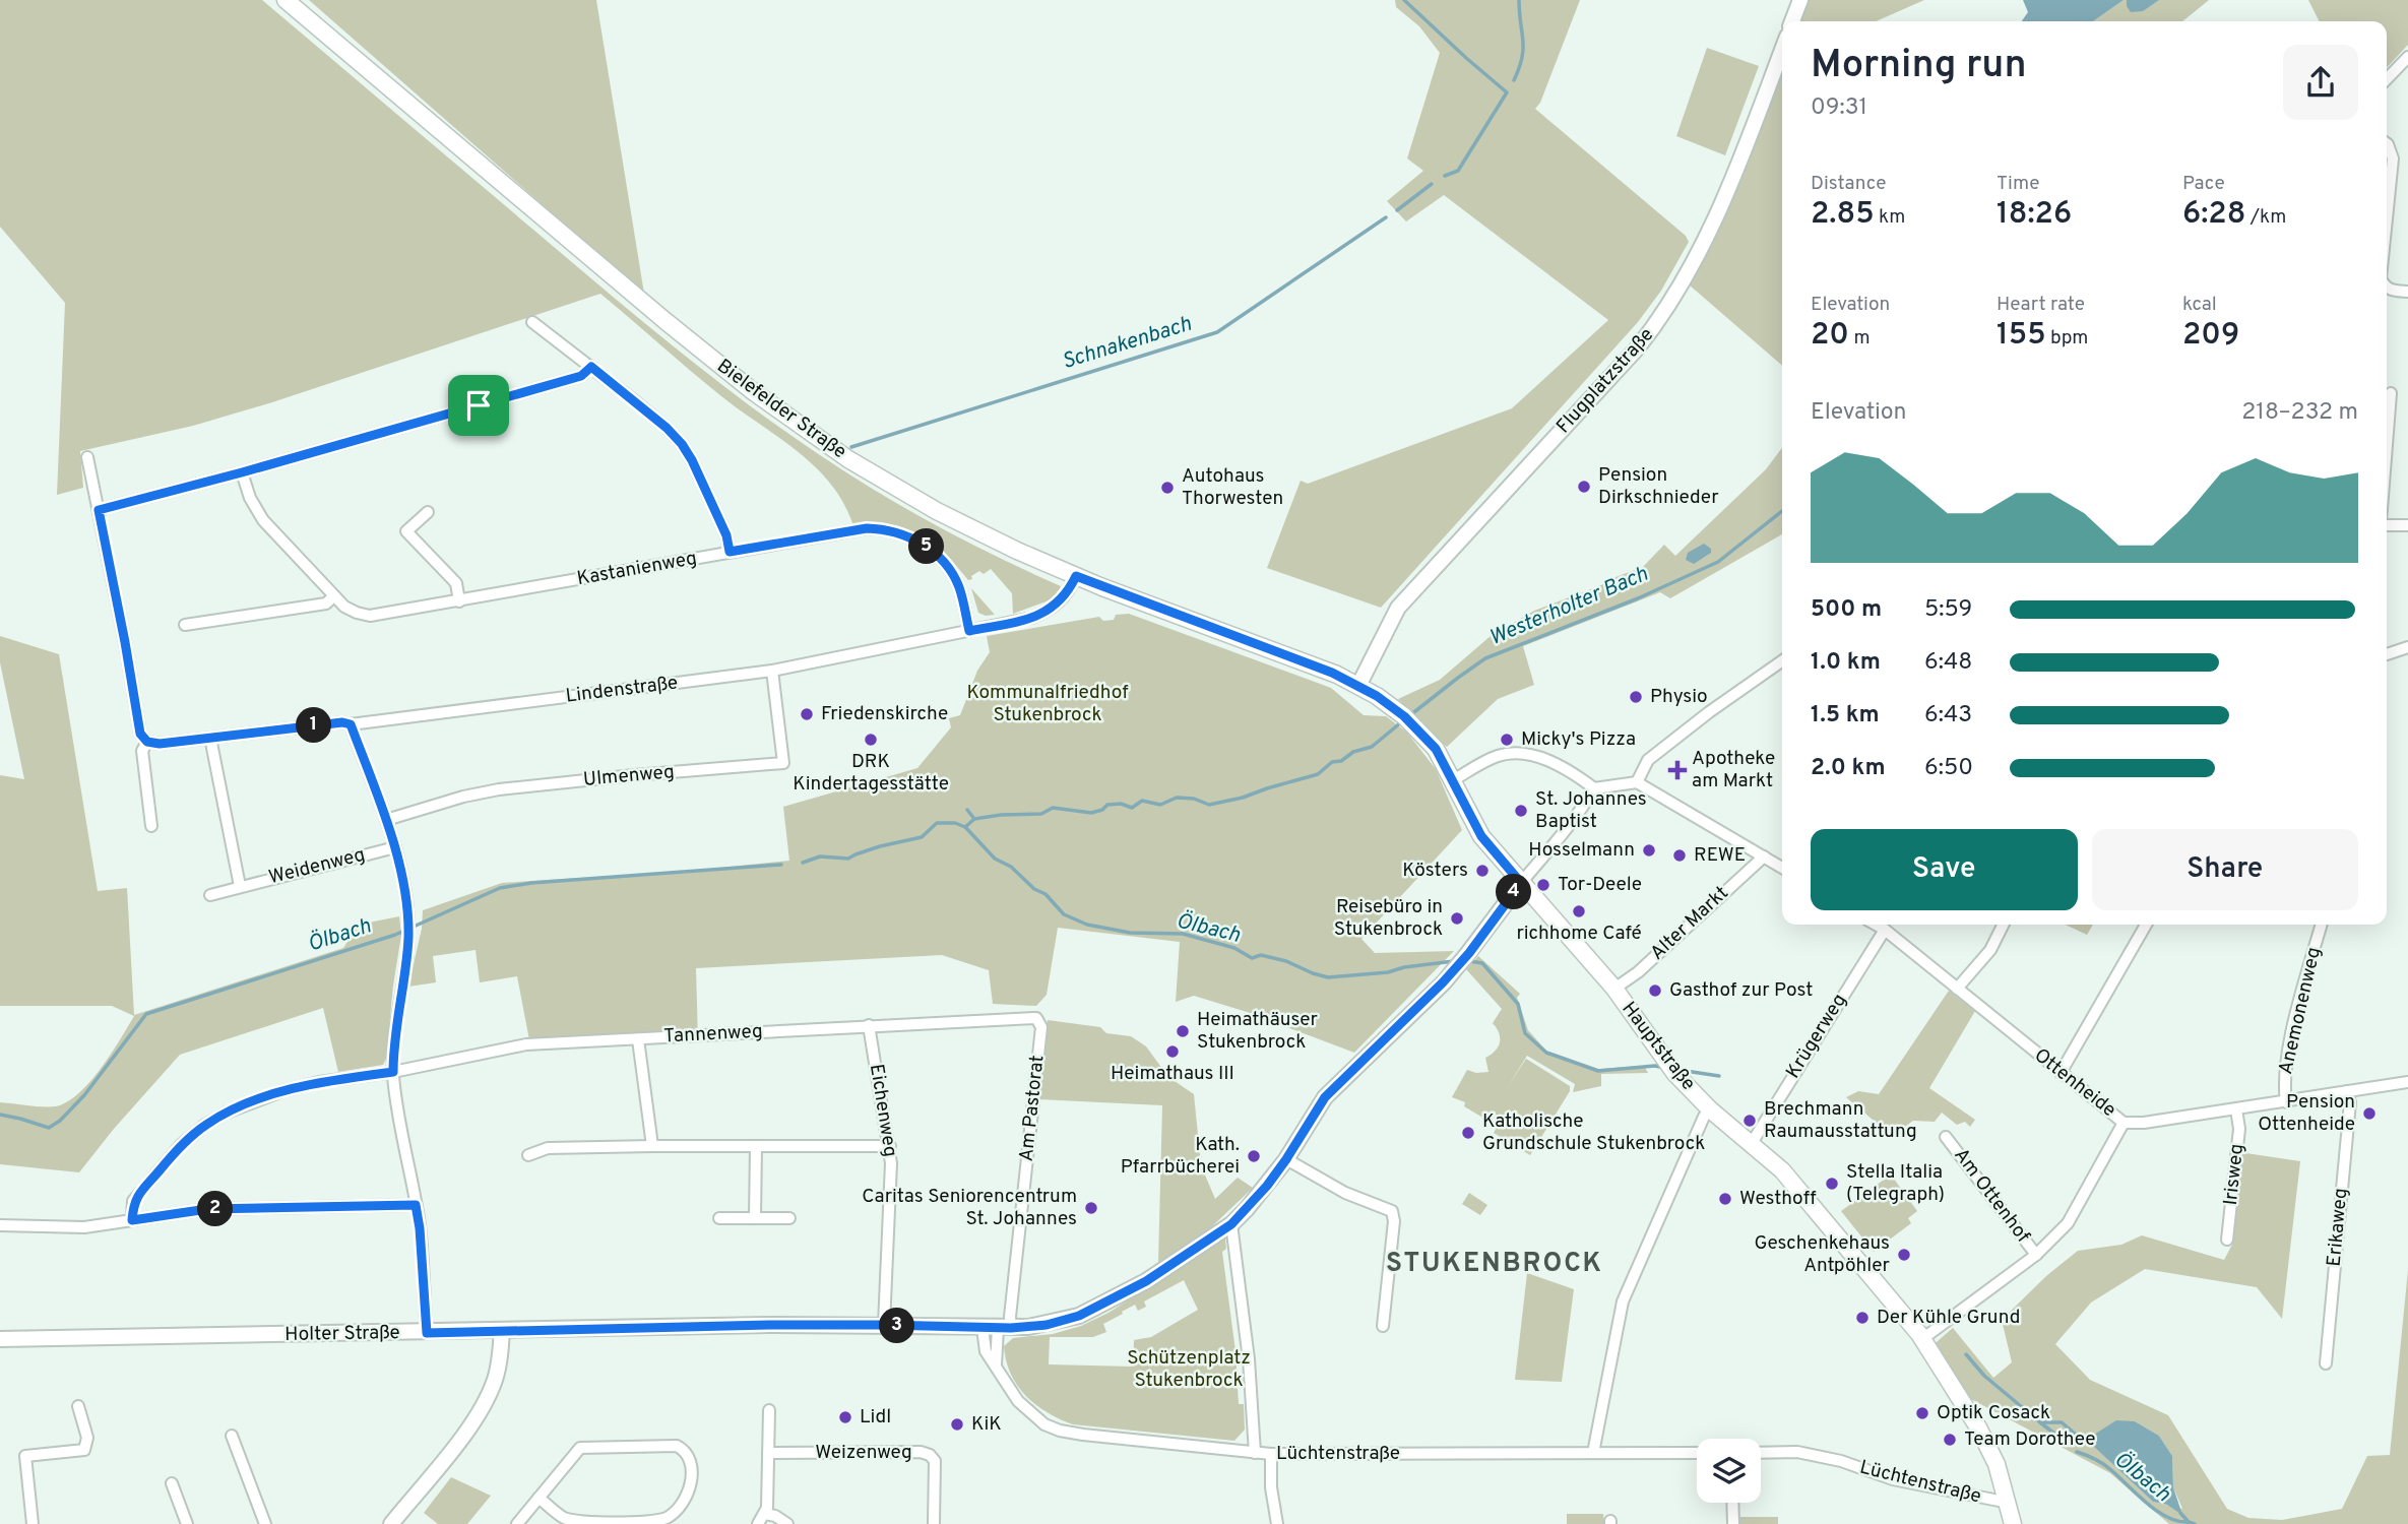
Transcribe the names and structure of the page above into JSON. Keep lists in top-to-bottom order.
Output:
{
  "streets": {
    "main road": ["Bielefelder Straße", "Hauptstraße"],
    "street": [
      "Flugplatzstraße",
      "Kastanienweg",
      "Lindenstraße",
      "Ulmenweg",
      "Weidenweg",
      "Alter Markt",
      "Anemonenweg",
      "Tannenweg",
      "Krügerweg",
      "Ottenheide",
      "Am Pastorat",
      "Eichenweg",
      "Irisweg",
      "Am Ottenhof",
      "Erikaweg",
      "Holter Straße",
      "Weizenweg",
      "Lüchtenstraße"
    ]
  },
  "crossings": [
    ["Flugplatzstraße", "Bielefelder Straße"],
    ["Flugplatzstraße", "Hauptstraße"],
    ["Bielefelder Straße", "Lindenstraße"],
    ["Bielefelder Straße", "Hauptstraße"],
    ["Kastanienweg", "Lindenstraße"],
    ["Lindenstraße", "Ulmenweg"],
    ["Alter Markt", "Hauptstraße"],
    ["Anemonenweg", "Ottenheide"],
    ["Tannenweg", "Am Pastorat"],
    ["Tannenweg", "Eichenweg"],
    ["Krügerweg", "Hauptstraße"],
    ["Hauptstraße", "Am Ottenhof"],
    ["Hauptstraße", "Holter Straße"],
    ["Hauptstraße", "Lüchtenstraße"],
    ["Ottenheide", "Irisweg"],
    ["Ottenheide", "Am Ottenhof"],
    ["Ottenheide", "Erikaweg"],
    ["Am Pastorat", "Holter Straße"],
    ["Am Pastorat", "Lüchtenstraße"],
    ["Eichenweg", "Holter Straße"],
    ["Holter Straße", "Lüchtenstraße"]
  ],
  "districts": ["STUKENBROCK"],
  "water": ["Schnakenbach", "Westerholter Bach", "Ölbach"],
  "parks": ["Kommunalfriedhof Stukenbrock", "Schützenplatz Stukenbrock"],
  "places": {
    "other": [
      "Pension Dirkschnieder",
      "Autohaus Thorwesten",
      "Physio",
      "Friedenskirche",
      "DRK Kindertagesstätte",
      "Micky's Pizza",
      "St. Johannes Baptist",
      "Hosselmann",
      "REWE",
      "Kösters",
      "Tor-Deele",
      "richhome Café",
      "Reisebüro in Stukenbrock",
      "Gasthof zur Post",
      "Heimathäuser Stukenbrock",
      "Heimathaus III",
      "Pension Ottenheide",
      "Brechmann Raumausstattung",
      "Katholische Grundschule Stukenbrock",
      "Kath. Pfarrbücherei",
      "Stella Italia (Telegraph)",
      "Westhoff",
      "Caritas Seniorencentrum St. Johannes",
      "Geschenkehaus Antpöhler",
      "Der Kühle Grund",
      "Optik Cosack",
      "Lidl",
      "KiK",
      "Team Dorothee"
    ],
    "health": ["Apotheke am Markt"]
  },
  "page": {
    "heading": ["Morning run", "09:31"],
    "stats": [
      ["Distance", "2.85 km"],
      ["Time", "18:26"],
      ["Pace", "6:28 /km"],
      ["Elevation", "20 m"],
      ["Heart rate", "155 bpm"],
      ["kcal", "209"]
    ],
    "chart": ["Elevation", "218–232 m"],
    "pins": [
      "5",
      "1",
      "4",
      "2",
      "3"
    ],
    "list": [
      {
        "name": "500 m",
        "note": "5:59"
      },
      {
        "name": "1.0 km",
        "note": "6:48"
      },
      {
        "name": "1.5 km",
        "note": "6:43"
      },
      {
        "name": "2.0 km",
        "note": "6:50"
      }
    ],
    "buttons": ["Save", "Share"]
  }
}
